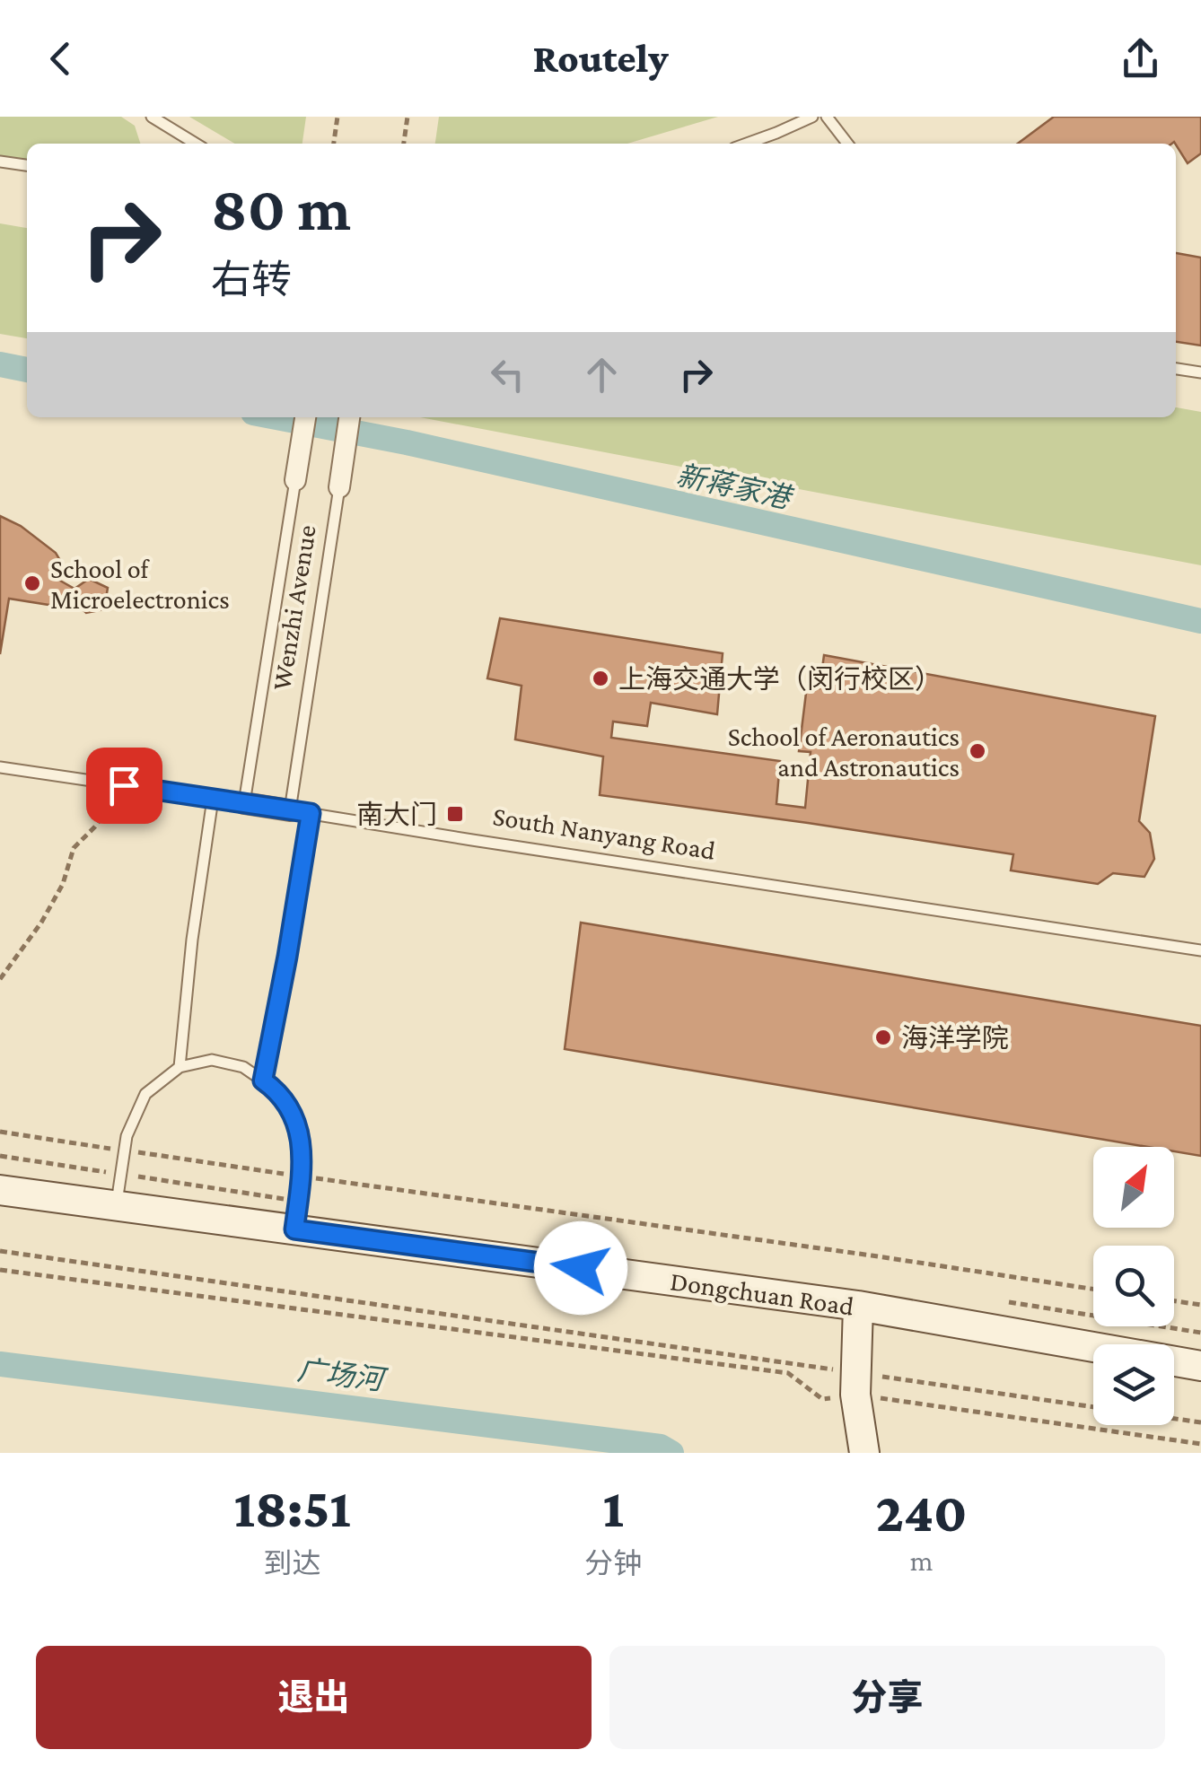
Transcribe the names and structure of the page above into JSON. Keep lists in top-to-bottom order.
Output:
{
  "streets": {
    "main road": ["Dongchuan Road"],
    "street": ["Wenzhi Avenue", "South Nanyang Road"]
  },
  "crossings": [
    ["Wenzhi Avenue", "South Nanyang Road"]
  ],
  "water": ["新蒋家港", "广场河"],
  "places": {
    "other": [
      "School of Microelectronics",
      "上海交通大学（闵行校区）",
      "School of Aeronautics and Astronautics",
      "海洋学院"
    ],
    "transit": ["南大门"]
  },
  "north": "top right",
  "page": {
    "header": "Routely",
    "turn": ["80 m", "右转"],
    "eta": [
      "18:51",
      "到达",
      "1",
      "分钟",
      "240",
      "m"
    ],
    "buttons": ["退出", "分享"]
  }
}
